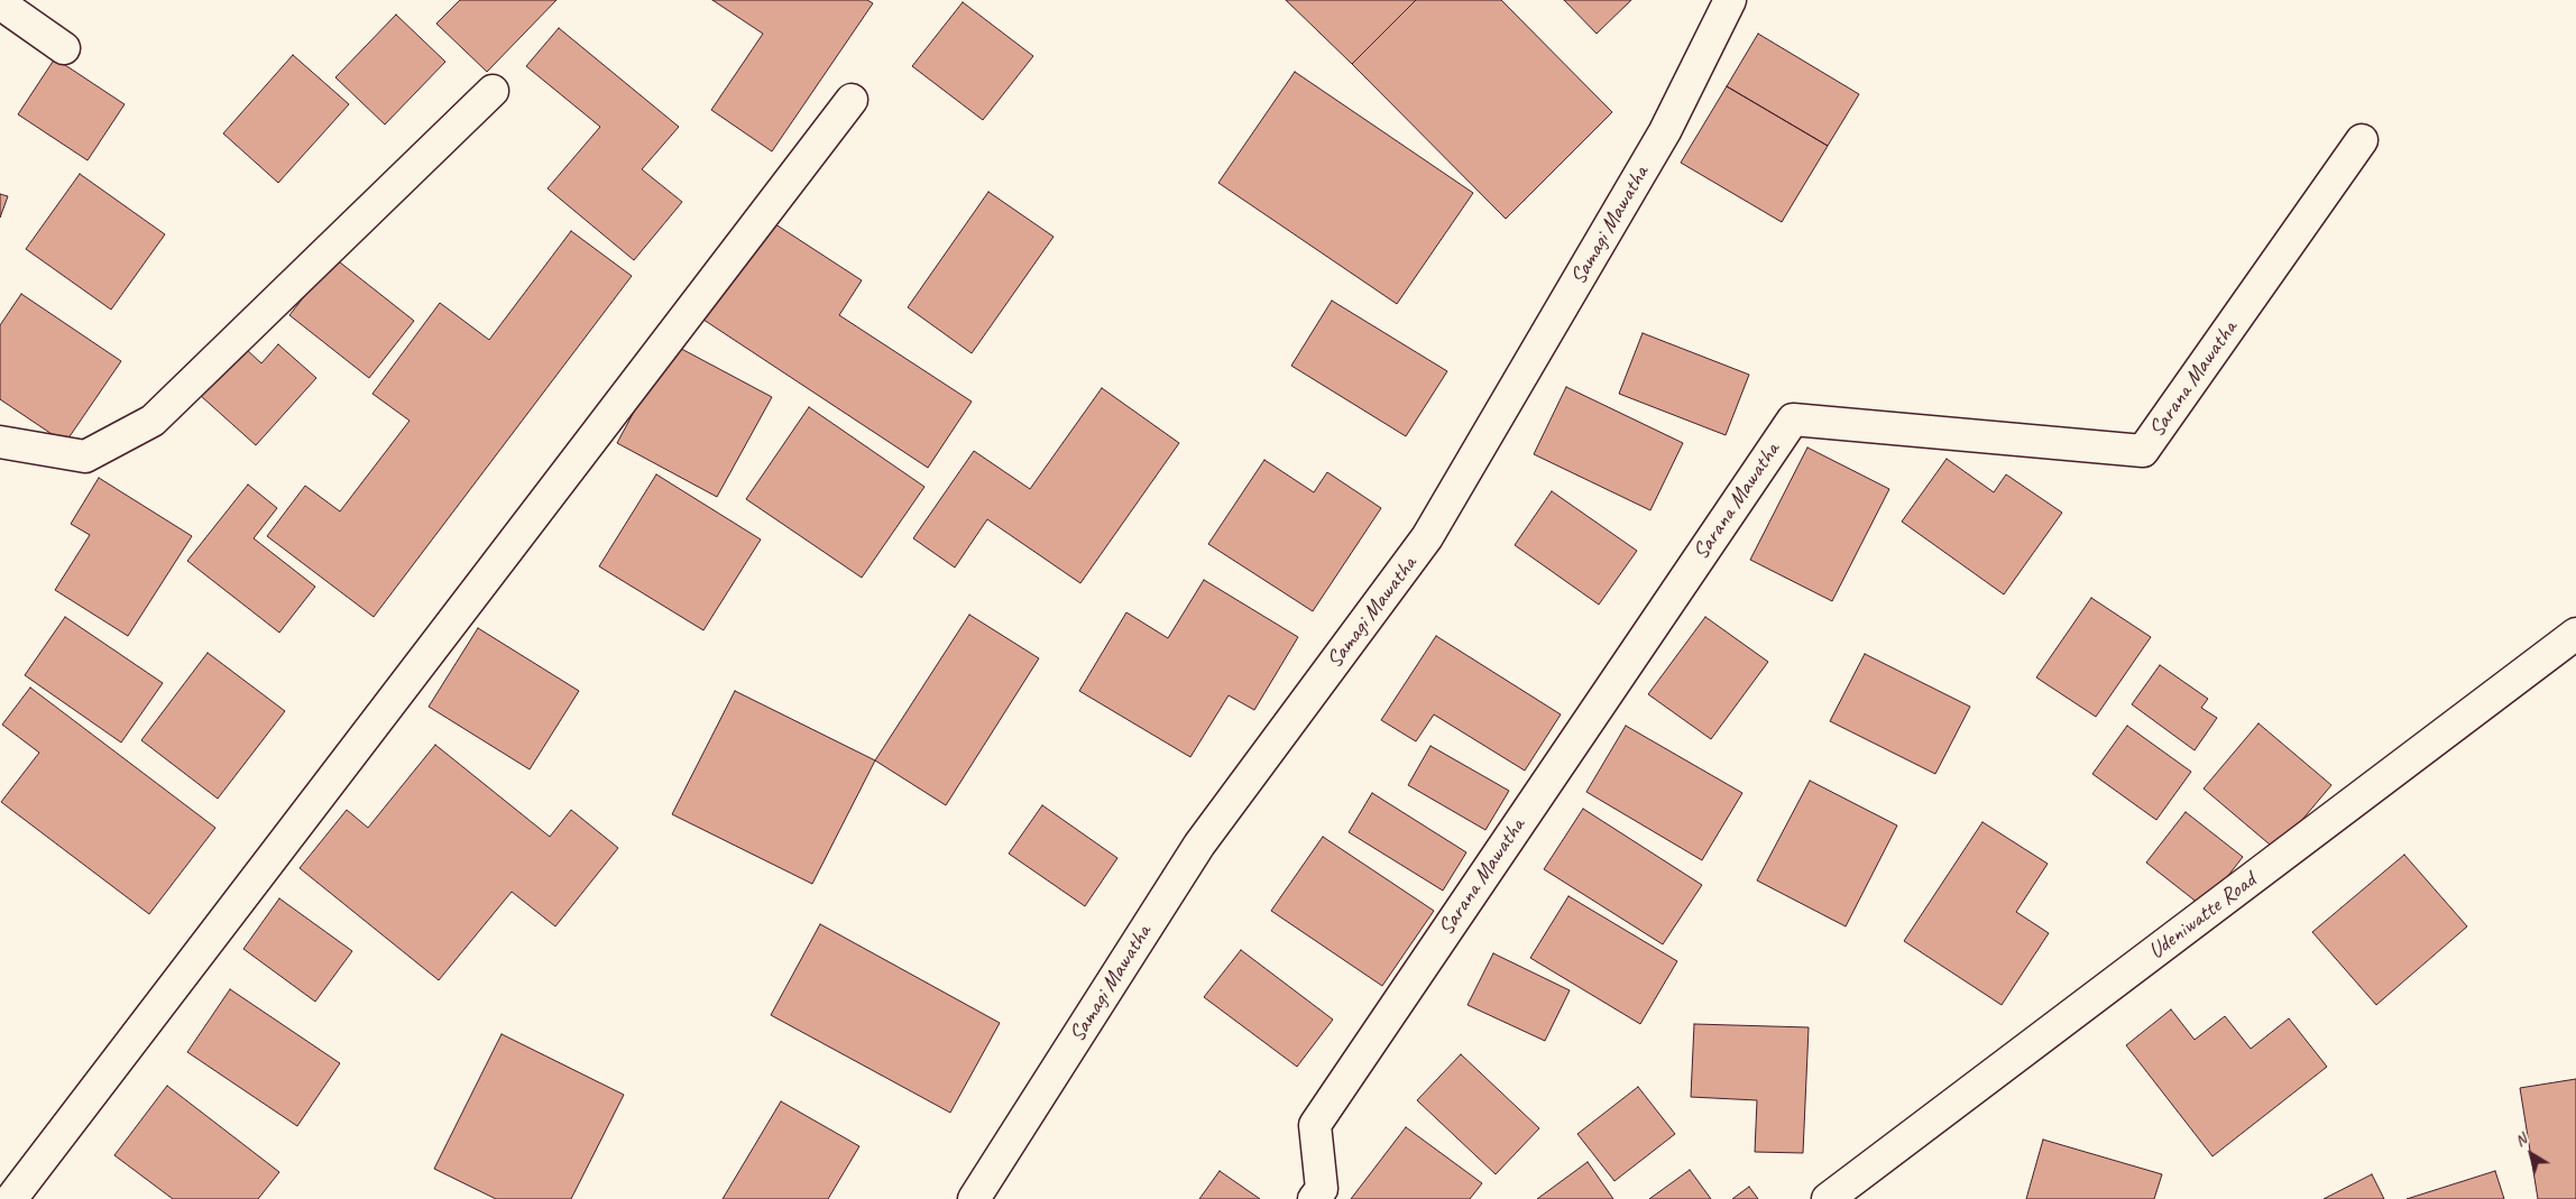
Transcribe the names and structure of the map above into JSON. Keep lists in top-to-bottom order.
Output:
{
  "streets": {
    "street": ["Samagi Mawatha", "Sarana Mawatha", "Udeniwatte Road"]
  },
  "north": "top left"
}
